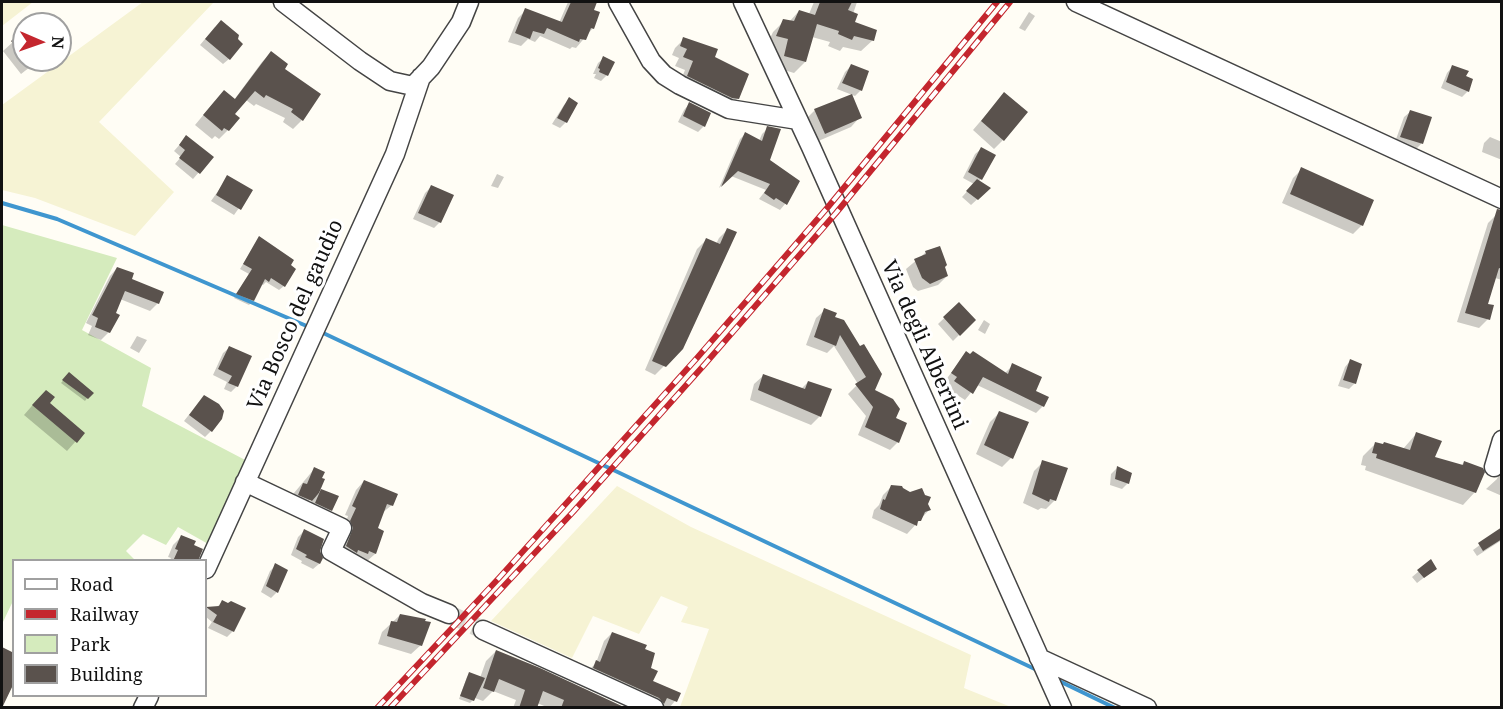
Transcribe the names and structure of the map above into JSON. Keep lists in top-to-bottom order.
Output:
{
  "streets": {
    "street": ["Via Bosco del gaudio", "Via degli Albertini"]
  },
  "legend": [
    "Road",
    "Railway",
    "Park",
    "Building"
  ],
  "north": "right"
}
